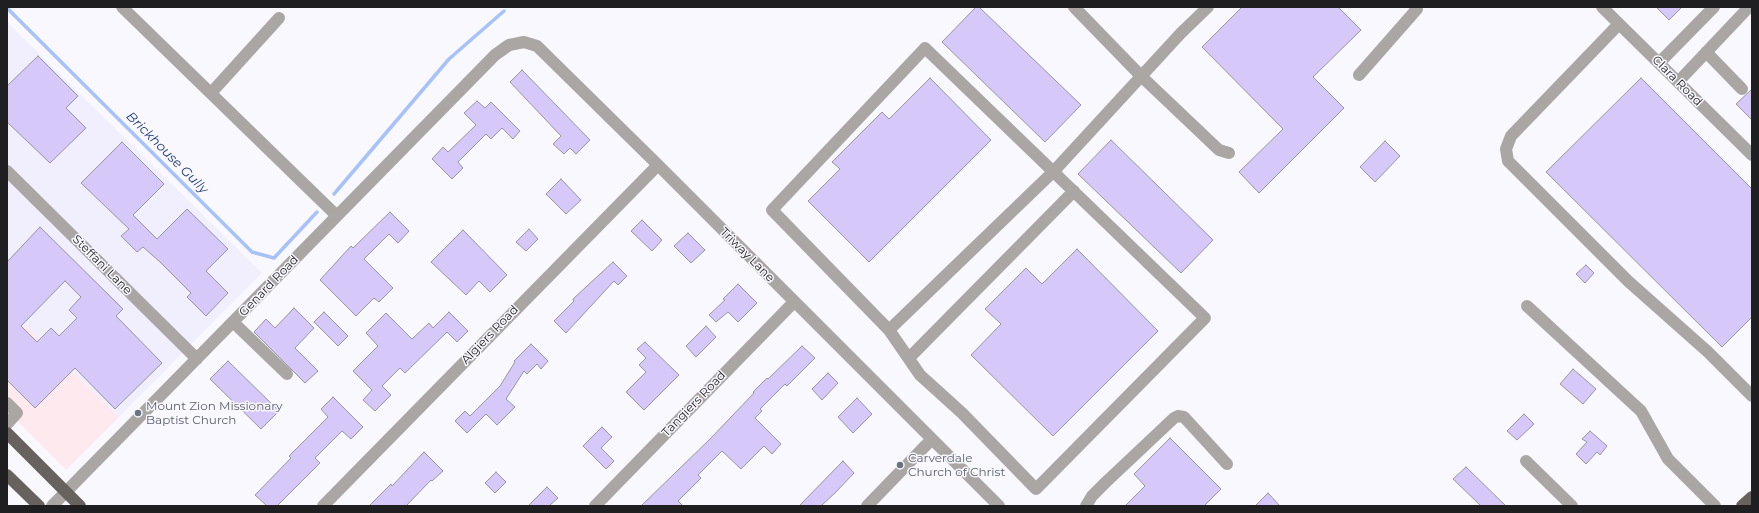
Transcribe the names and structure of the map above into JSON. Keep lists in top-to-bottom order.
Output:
{
  "streets": {
    "street": [
      "Clara Road",
      "Triway Lane",
      "Steffani Lane",
      "Genard Road",
      "Algiers Road",
      "Tangiers Road"
    ]
  },
  "crossings": [
    ["Triway Lane", "Genard Road"],
    ["Triway Lane", "Algiers Road"],
    ["Triway Lane", "Tangiers Road"],
    ["Steffani Lane", "Genard Road"]
  ],
  "water": ["Brickhouse Gully"],
  "places": ["Mount Zion Missionary Baptist Church", "Carverdale Church of Christ"]
}
